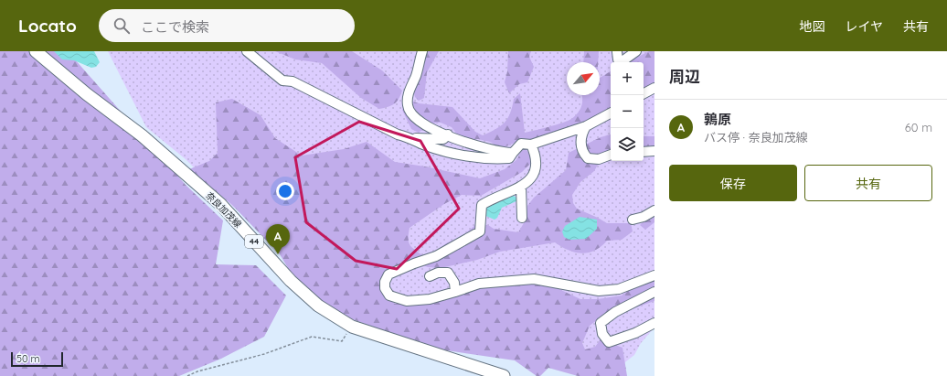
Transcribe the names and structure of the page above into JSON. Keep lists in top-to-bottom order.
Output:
{
  "streets": {
    "main road": ["奈良加茂線", "44"]
  },
  "scale_bar": "50 m",
  "north": "top right",
  "page": {
    "header": "Locato",
    "search": "ここで検索",
    "nav": ["地図", "レイヤ", "共有"],
    "heading": "周辺",
    "map_buttons": ["+", "−"],
    "list": [
      {
        "mark": "A",
        "name": "鶉原",
        "note": "バス停 · 奈良加茂線",
        "value": "60 m"
      }
    ],
    "buttons": ["保存", "共有"],
    "pins": "A",
    "scale": "50 m"
  }
}
